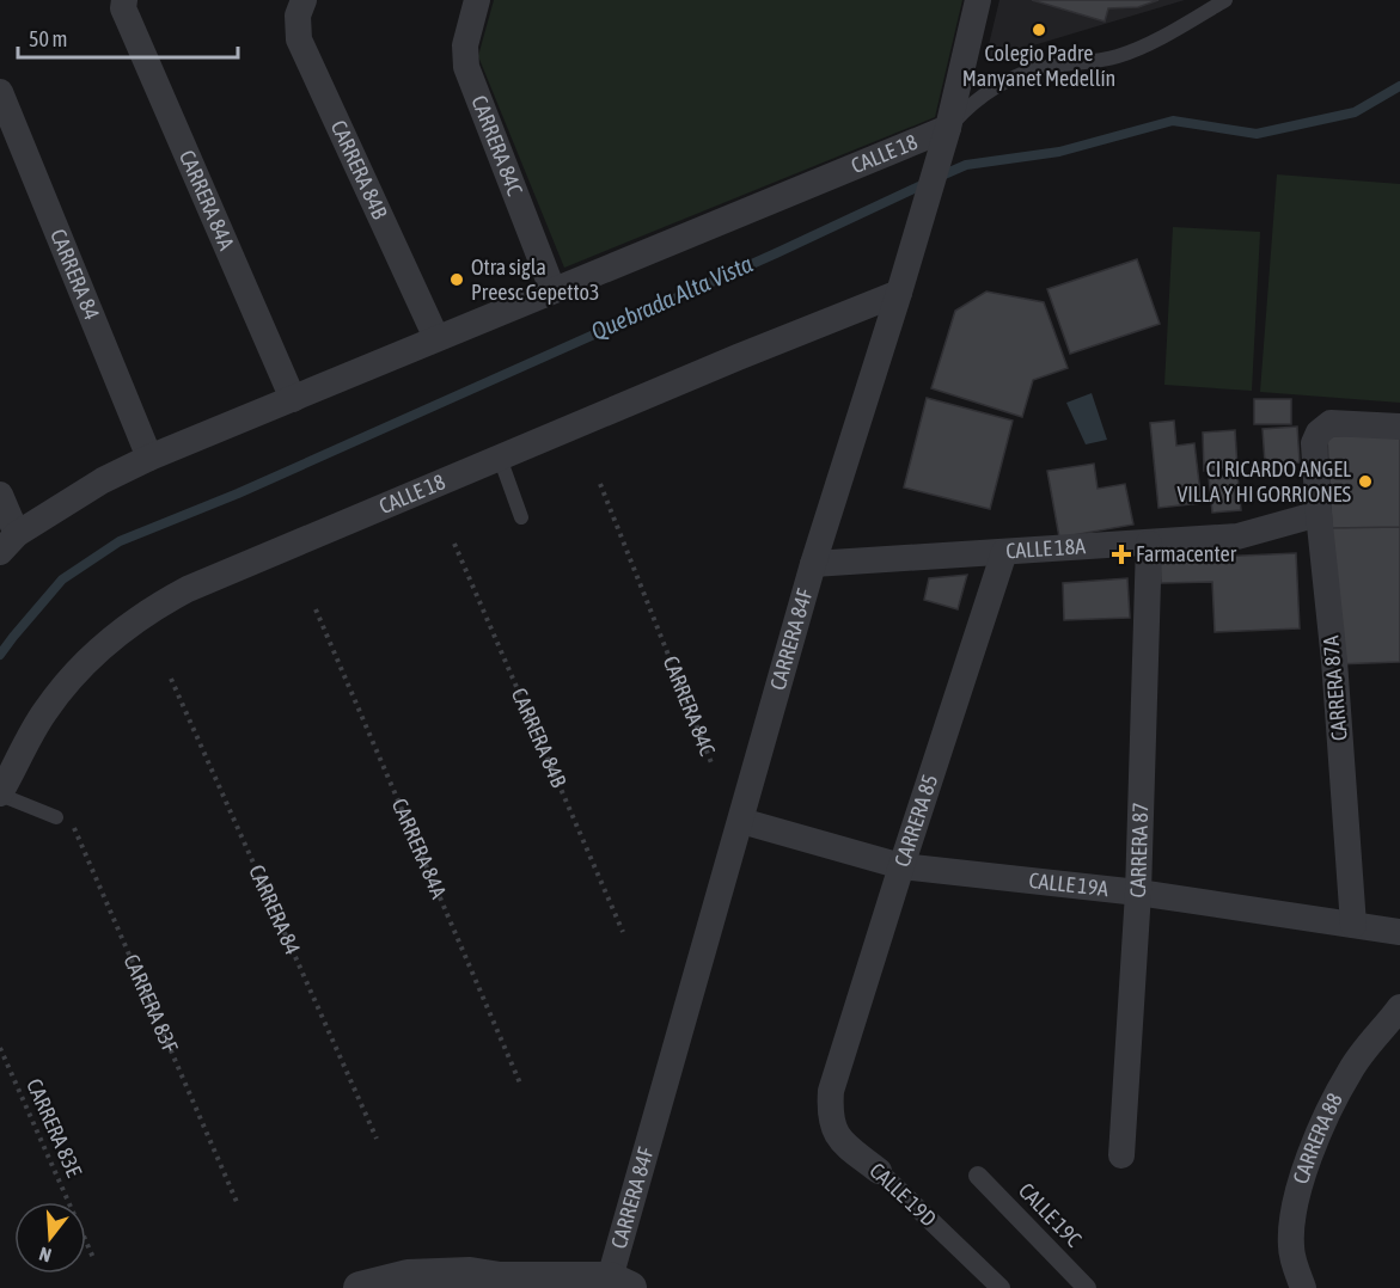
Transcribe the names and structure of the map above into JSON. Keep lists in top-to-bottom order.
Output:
{
  "streets": {
    "street": [
      "CARRERA 84C",
      "CALLE 18",
      "CARRERA 84B",
      "CARRERA 84A",
      "CARRERA 84",
      "CALLE 18A",
      "CARRERA 84F",
      "CARRERA 87A",
      "CARRERA 85",
      "CARRERA 87",
      "CALLE 19A",
      "CARRERA 88",
      "CALLE 19D",
      "CALLE 19C"
    ],
    "path": ["CARRERA 83F", "CARRERA 83E"]
  },
  "crossings": [
    ["CARRERA 84C", "CALLE 18"],
    ["CALLE 18", "CARRERA 84B"],
    ["CALLE 18", "CARRERA 84A"],
    ["CALLE 18", "CARRERA 84"],
    ["CALLE 18", "CARRERA 84F"],
    ["CALLE 18A", "CARRERA 84F"],
    ["CALLE 18A", "CARRERA 87A"],
    ["CALLE 18A", "CARRERA 85"],
    ["CALLE 18A", "CARRERA 87"],
    ["CARRERA 84F", "CALLE 19A"],
    ["CARRERA 87A", "CALLE 19A"],
    ["CARRERA 85", "CALLE 19A"],
    ["CARRERA 85", "CALLE 19D"],
    ["CARRERA 87", "CALLE 19A"]
  ],
  "water": ["Quebrada Alta Vista"],
  "places": {
    "other": ["Colegio Padre Manyanet Medellín", "Otra sigla Preesc Gepetto3", "CI RICARDO ANGEL VILLA Y HI GORRIONES"],
    "health": ["Farmacenter"]
  },
  "scale_bar": "50 m",
  "north": "bottom"
}
